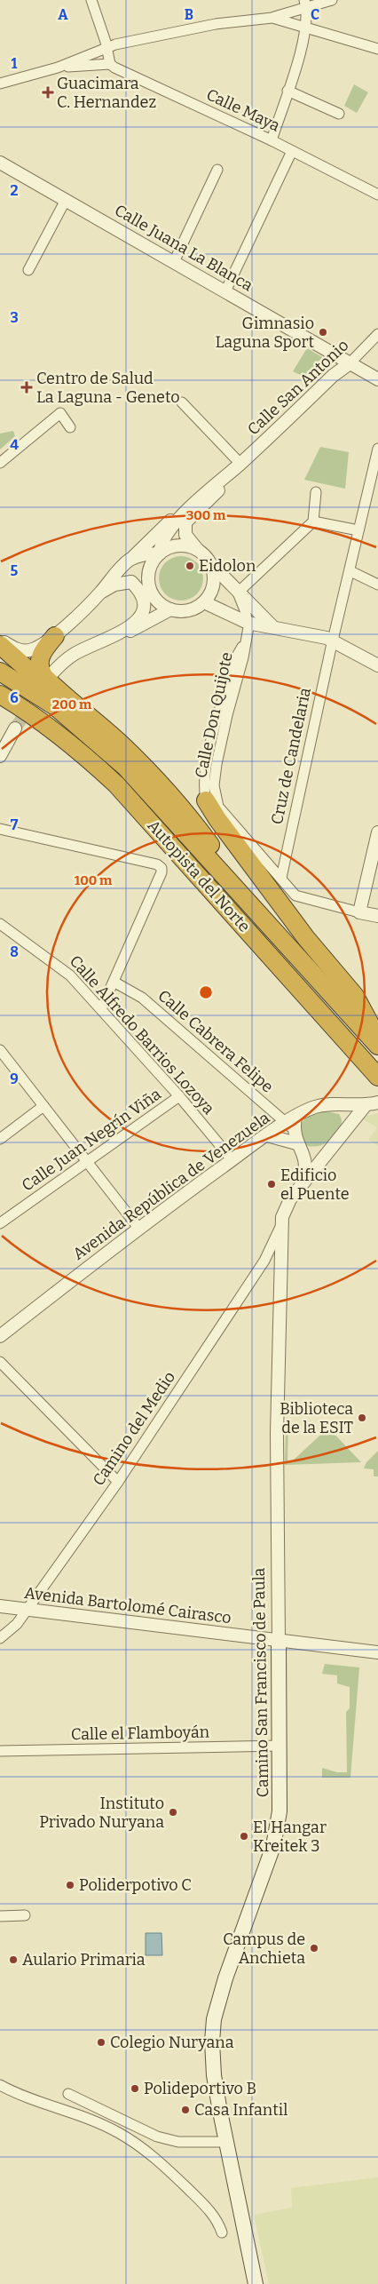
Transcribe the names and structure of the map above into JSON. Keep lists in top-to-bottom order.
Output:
{
  "streets": {
    "highway": ["Autopista del Norte"],
    "main road": ["Camino San Francisco de Paula"],
    "street": [
      "Calle Maya",
      "Calle Juana La Blanca",
      "Calle San Antonio",
      "Calle Don Quijote",
      "Cruz de Candelaria",
      "Calle Alfredo Barrios Lozoya",
      "Calle Cabrera Felipe",
      "Calle Juan Negrín Viña",
      "Avenida República de Venezuela",
      "Camino del Medio",
      "Avenida Bartolomé Cairasco",
      "Calle el Flamboyán"
    ]
  },
  "crossings": [
    ["Calle Juana La Blanca", "Calle San Antonio"],
    ["Calle Don Quijote", "Cruz de Candelaria"],
    ["Calle Alfredo Barrios Lozoya", "Calle Juan Negrín Viña"],
    ["Calle Alfredo Barrios Lozoya", "Avenida República de Venezuela"],
    ["Calle Cabrera Felipe", "Avenida República de Venezuela"],
    ["Camino del Medio", "Avenida Bartolomé Cairasco"],
    ["Camino del Medio", "Camino San Francisco de Paula"],
    ["Avenida Bartolomé Cairasco", "Camino San Francisco de Paula"],
    ["Camino San Francisco de Paula", "Calle el Flamboyán"]
  ],
  "places": {
    "health": ["Guacimara C. Hernandez", "Centro de Salud La Laguna - Geneto"],
    "other": [
      "Gimnasio Laguna Sport",
      "Eidolon",
      "Edificio el Puente",
      "Biblioteca de la ESIT",
      "Instituto Privado Nuryana",
      "El Hangar Kreitek 3",
      "Poliderpotivo C",
      "Campus de Anchieta",
      "Aulario Primaria",
      "Colegio Nuryana",
      "Polideportivo B",
      "Casa Infantil"
    ]
  },
  "grid": {
    "columns": ["A", "B", "C"],
    "rows": [
      "1",
      "2",
      "3",
      "4",
      "5",
      "6",
      "7",
      "8",
      "9"
    ]
  },
  "rings": ["300 m", "200 m", "100 m"]
}
